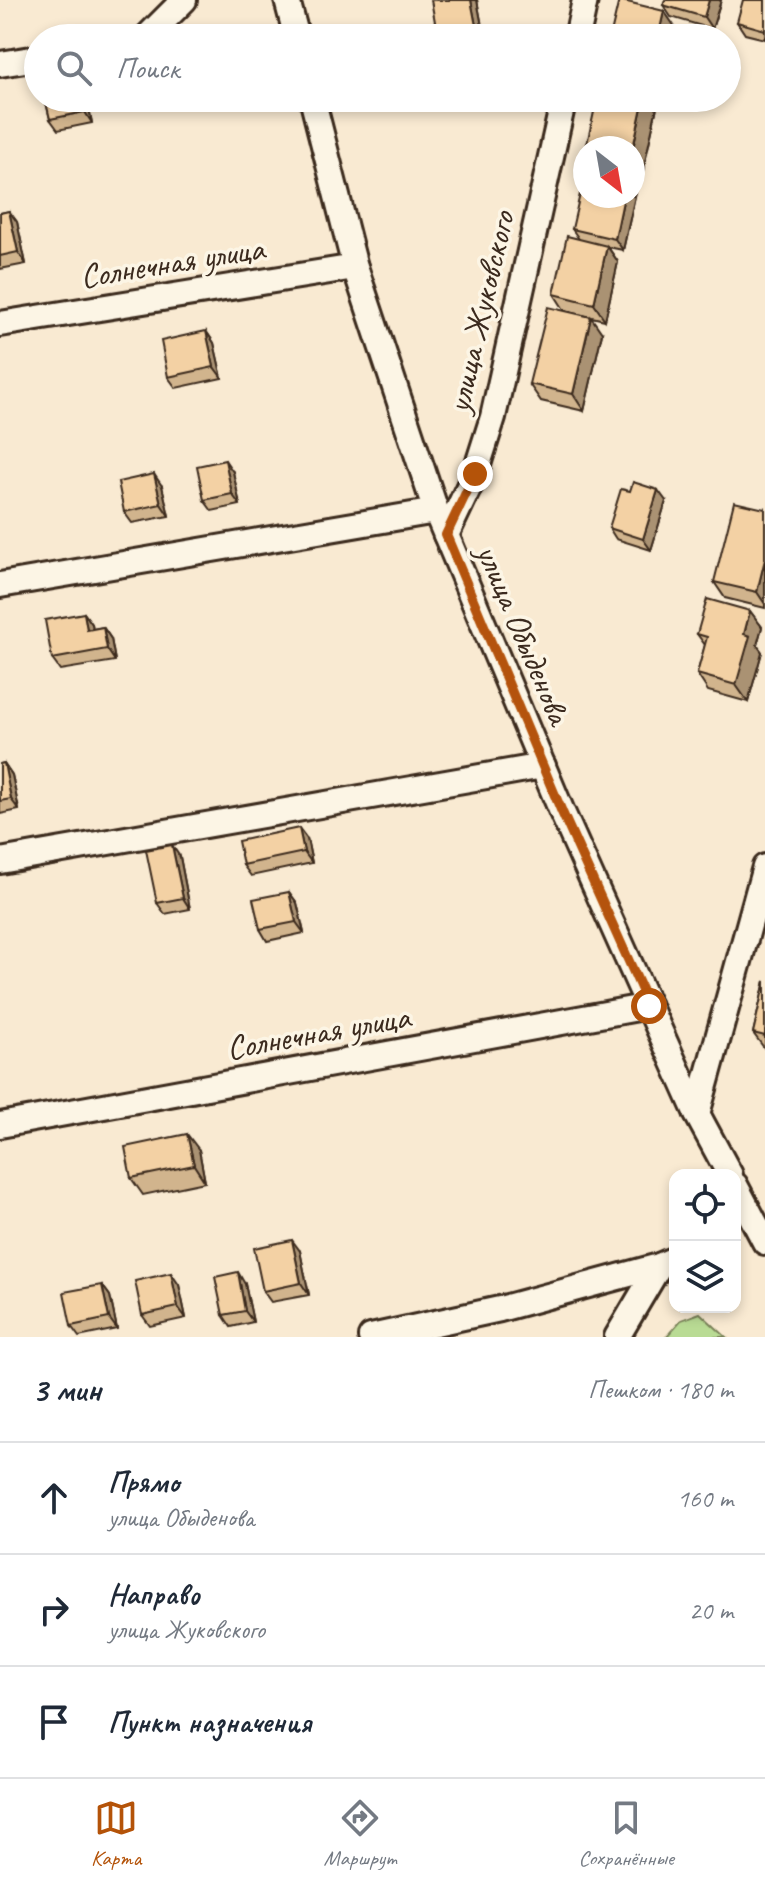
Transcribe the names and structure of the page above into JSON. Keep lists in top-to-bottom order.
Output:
{
  "streets": {
    "street": ["Солнечная улица", "улица Жуковского", "улица Обыденова"]
  },
  "crossings": [
    ["Солнечная улица", "улица Обыденова"],
    ["улица Жуковского", "улица Обыденова"]
  ],
  "north": "bottom right",
  "page": {
    "search": "Поиск",
    "heading": ["3 мин", "Пешком · 180 m"],
    "list": [
      ["Прямо", "улица Обыденова", "160 m"],
      ["Направо", "улица Жуковского", "20 m"],
      "Пункт назначения"
    ],
    "nav": ["Карта", "Маршрут", "Сохранённые"]
  }
}
